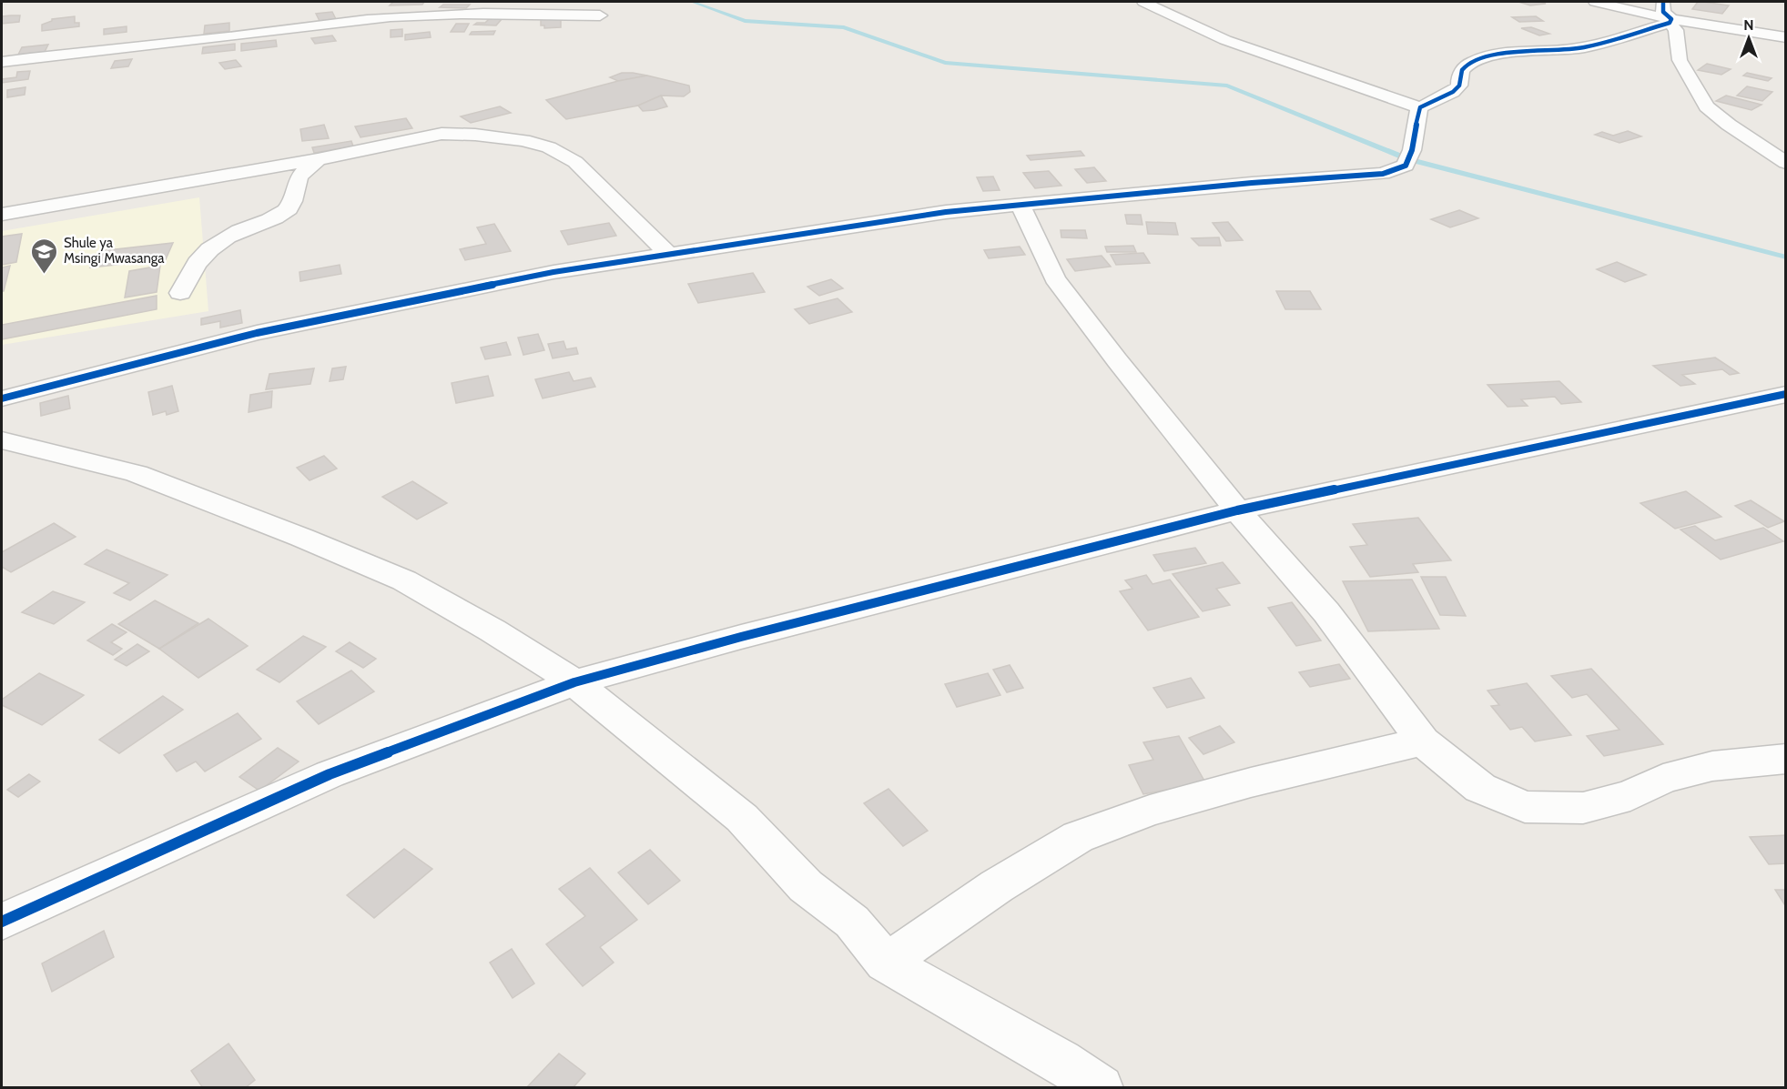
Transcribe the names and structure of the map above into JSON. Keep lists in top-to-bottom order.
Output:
{
  "places": {
    "school or university": ["Shule ya Msingi Mwasanga"]
  },
  "north": "top"
}
